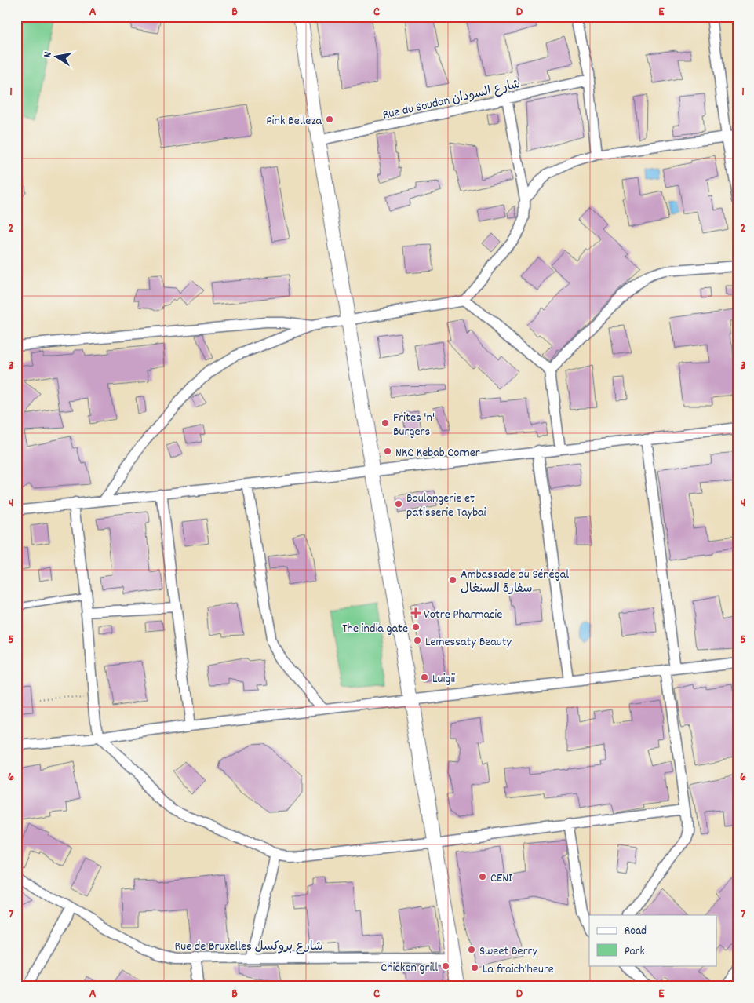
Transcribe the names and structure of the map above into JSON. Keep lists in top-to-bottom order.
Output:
{
  "streets": {
    "street": ["Rue du Soudan شارع السودان", "Rue de Bruxelles شارع بروكسل"]
  },
  "places": {
    "other": [
      "Pink Belleza",
      "Frites 'n' Burgers",
      "NKC Kebab Corner",
      "Boulangerie et patisserie Taybai",
      "Ambassade du Sénégal سفارة السنغال",
      "The india gate",
      "Lemessaty Beauty",
      "Luigii",
      "CENI",
      "Sweet Berry",
      "Chicken grill",
      "La fraich'heure"
    ],
    "health": ["Votre Pharmacie"]
  },
  "legend": ["Road", "Park"],
  "north": "left",
  "grid": {
    "columns": [
      "A",
      "B",
      "C",
      "D",
      "E"
    ],
    "rows": [
      "1",
      "2",
      "3",
      "4",
      "5",
      "6",
      "7"
    ]
  }
}
